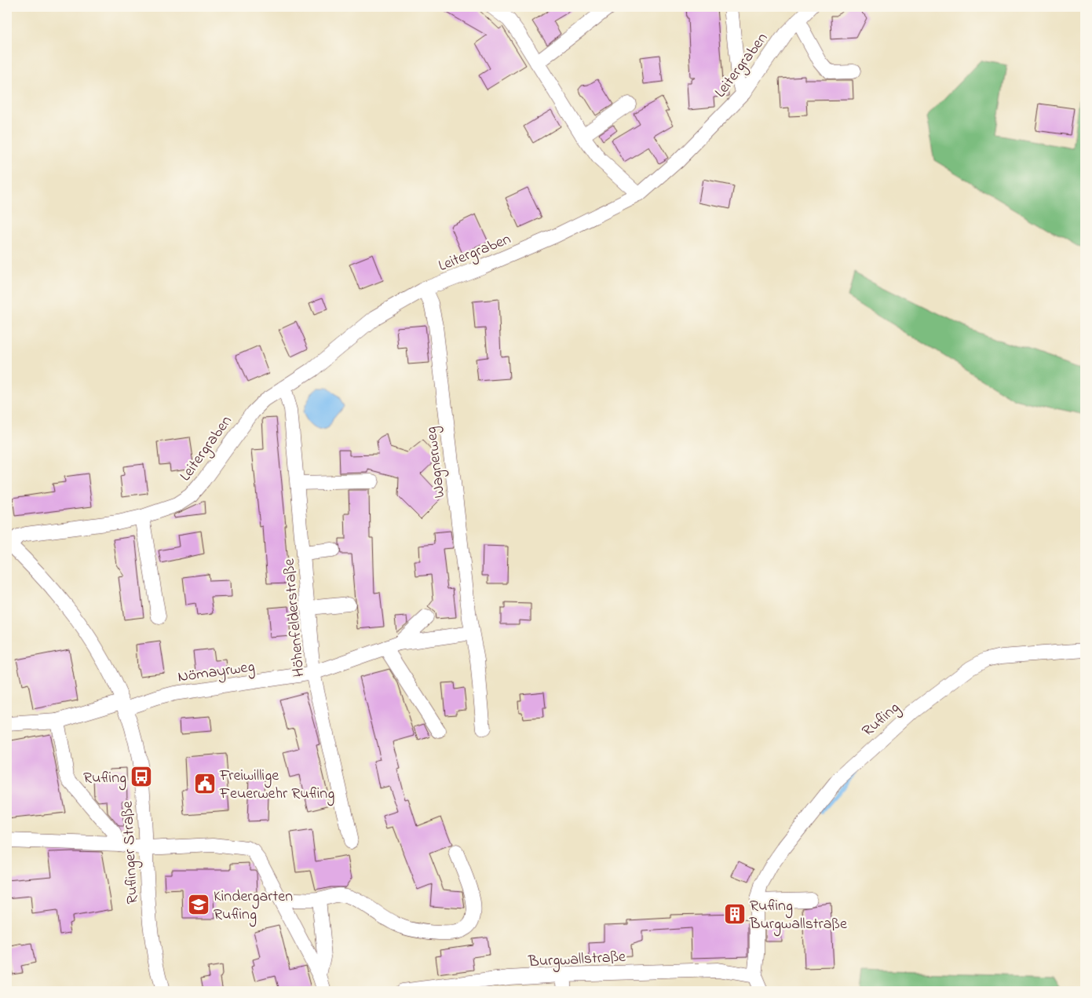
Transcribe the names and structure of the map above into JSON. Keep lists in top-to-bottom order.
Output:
{
  "streets": {
    "street": [
      "Leitergraben",
      "Wagnerweg",
      "Höhenfelderstraße",
      "Nömayrweg",
      "Rufling",
      "Ruflinger Straße",
      "Burgwallstraße"
    ]
  },
  "crossings": [
    ["Leitergraben", "Wagnerweg"],
    ["Leitergraben", "Höhenfelderstraße"],
    ["Leitergraben", "Ruflinger Straße"],
    ["Höhenfelderstraße", "Nömayrweg"],
    ["Nömayrweg", "Ruflinger Straße"]
  ],
  "places": {
    "bus stop": ["Rufling"],
    "public building": ["Freiwillige Feuerwehr Rufling"],
    "school or university": ["Kindergarten Rufling"],
    "building": ["Rufling Burgwallstraße"]
  }
}
